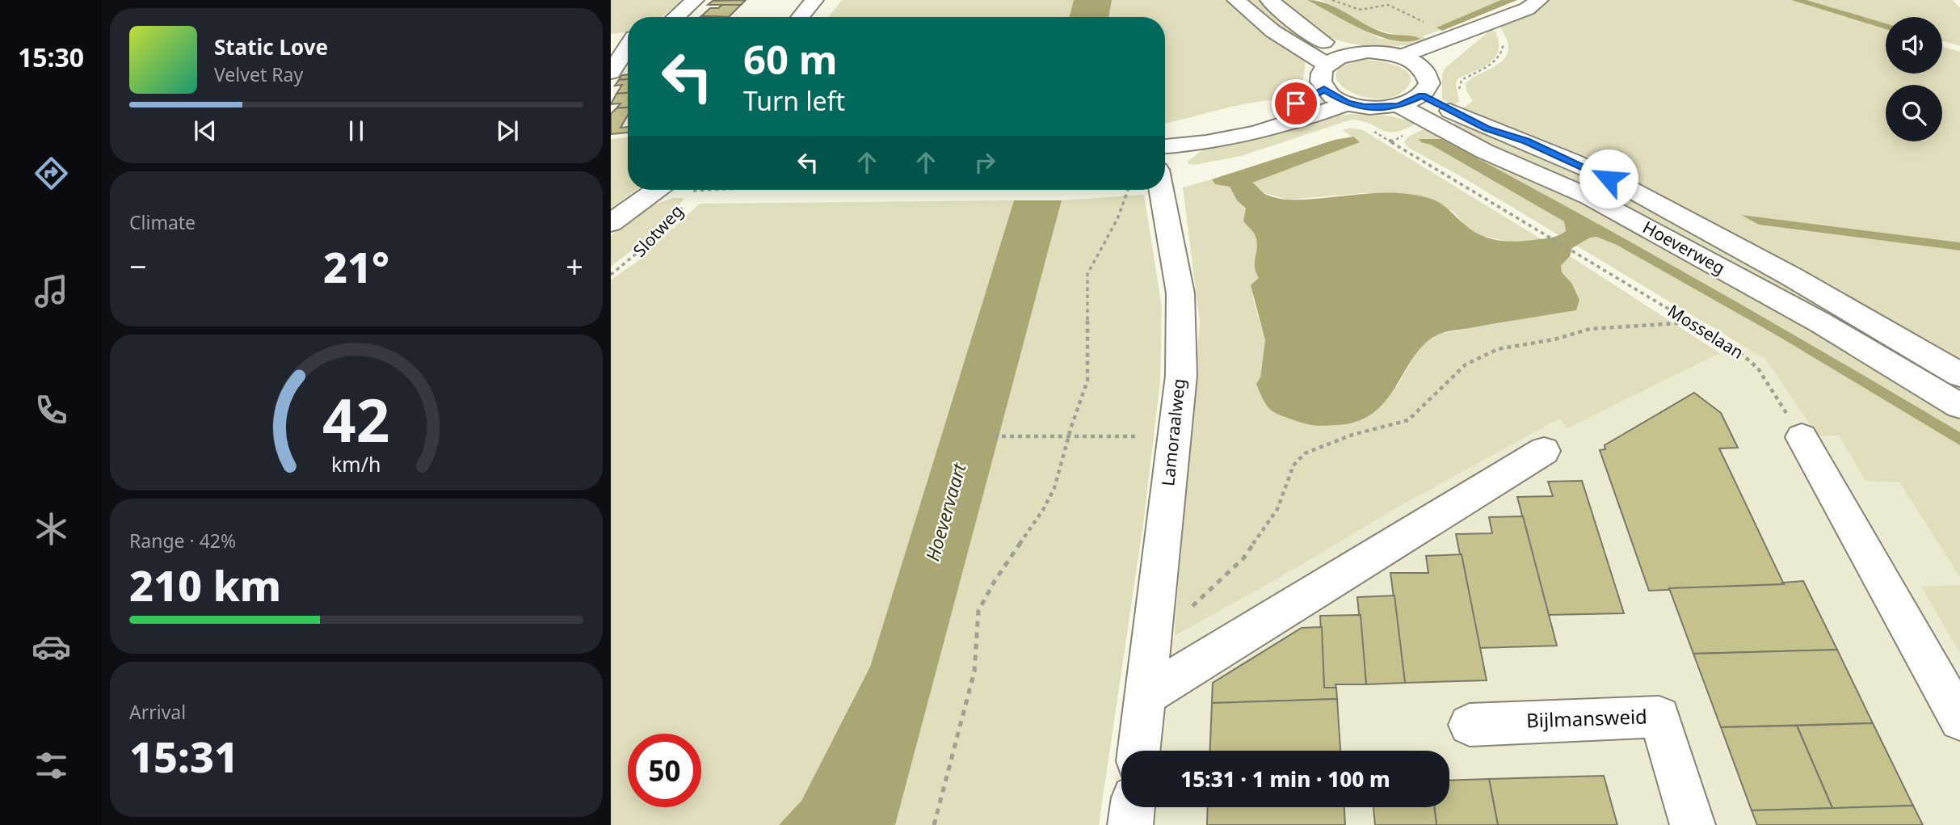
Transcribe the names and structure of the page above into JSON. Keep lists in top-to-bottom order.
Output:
{
  "streets": {
    "street": [
      "Slotweg",
      "Hoeverweg",
      "Lamoraalweg",
      "Bijlmansweid"
    ],
    "path": ["Mosselaan"]
  },
  "water": ["Hoevervaart"],
  "page": {
    "tabs": "15:30",
    "turn": ["60 m", "Turn left"],
    "song": ["Static Love", "Velvet Ray"],
    "tile": [
      "Climate",
      ["Range · 42%", "210 km"],
      ["Arrival", "15:31"]
    ],
    "heat": ["−", "21°", "+"],
    "limit": "50",
    "trip": "15:31 · 1 min · 100 m",
    "gauge": ["42", "km/h"]
  }
}
